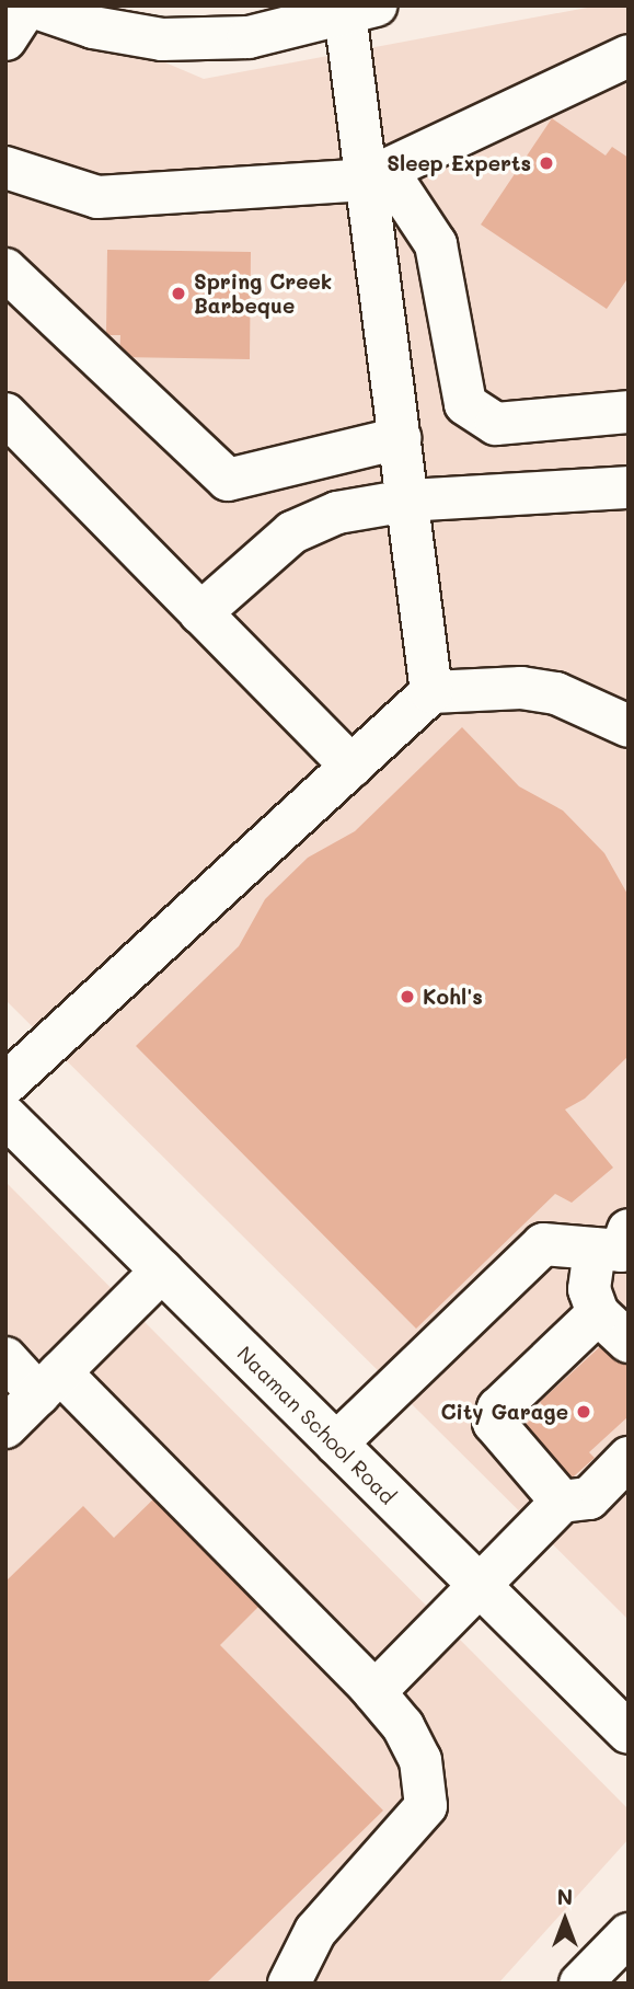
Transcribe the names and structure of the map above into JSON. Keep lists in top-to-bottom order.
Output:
{
  "streets": {
    "main road": ["Naaman School Road"]
  },
  "places": [
    "Sleep Experts",
    "Spring Creek Barbeque",
    "Kohl's",
    "City Garage"
  ],
  "north": "top"
}
